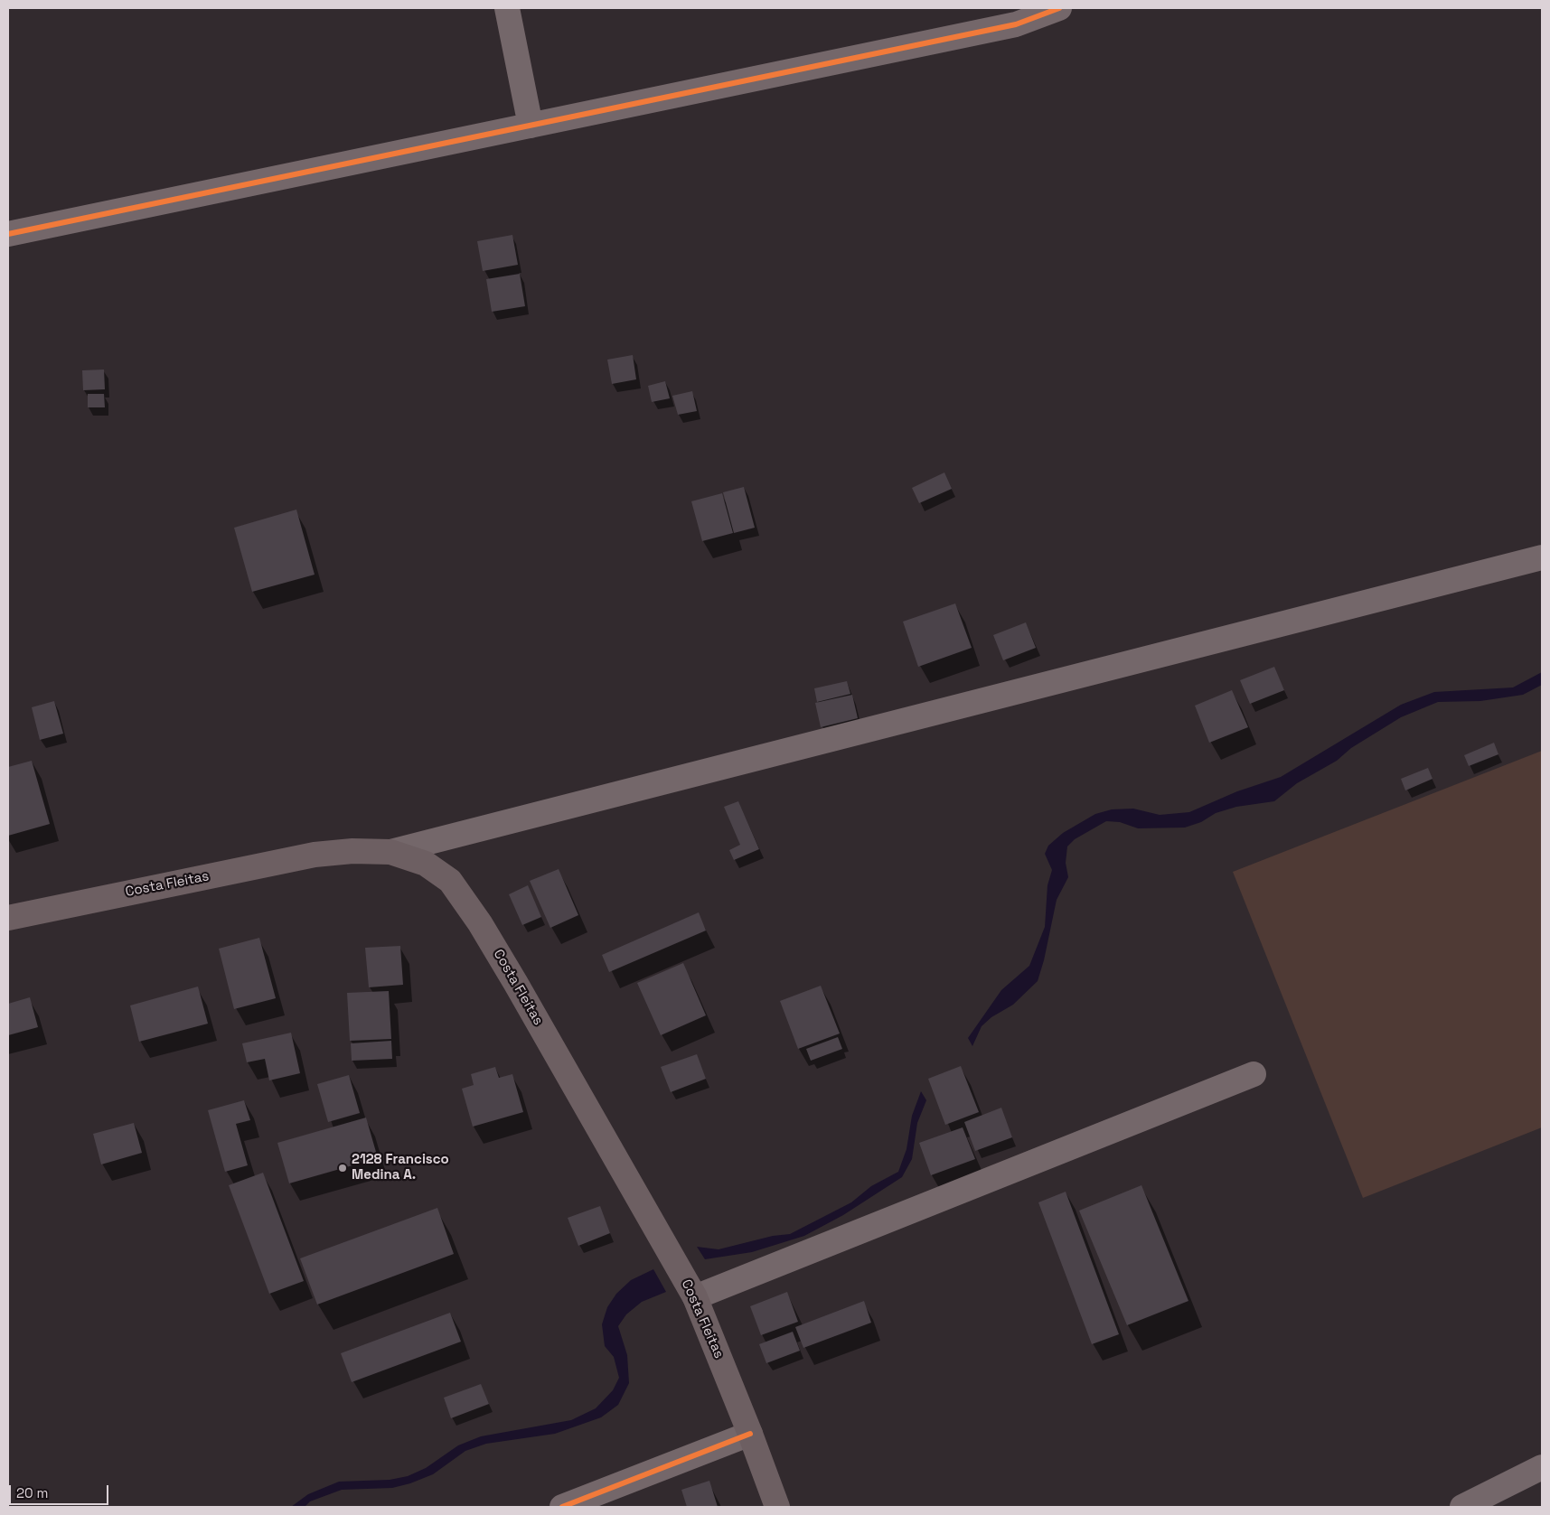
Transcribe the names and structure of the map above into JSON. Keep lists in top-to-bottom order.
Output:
{
  "streets": {
    "main road": ["Costa Fleitas"]
  },
  "places": ["2128 Francisco Medina A."],
  "scale_bar": "20 m"
}
